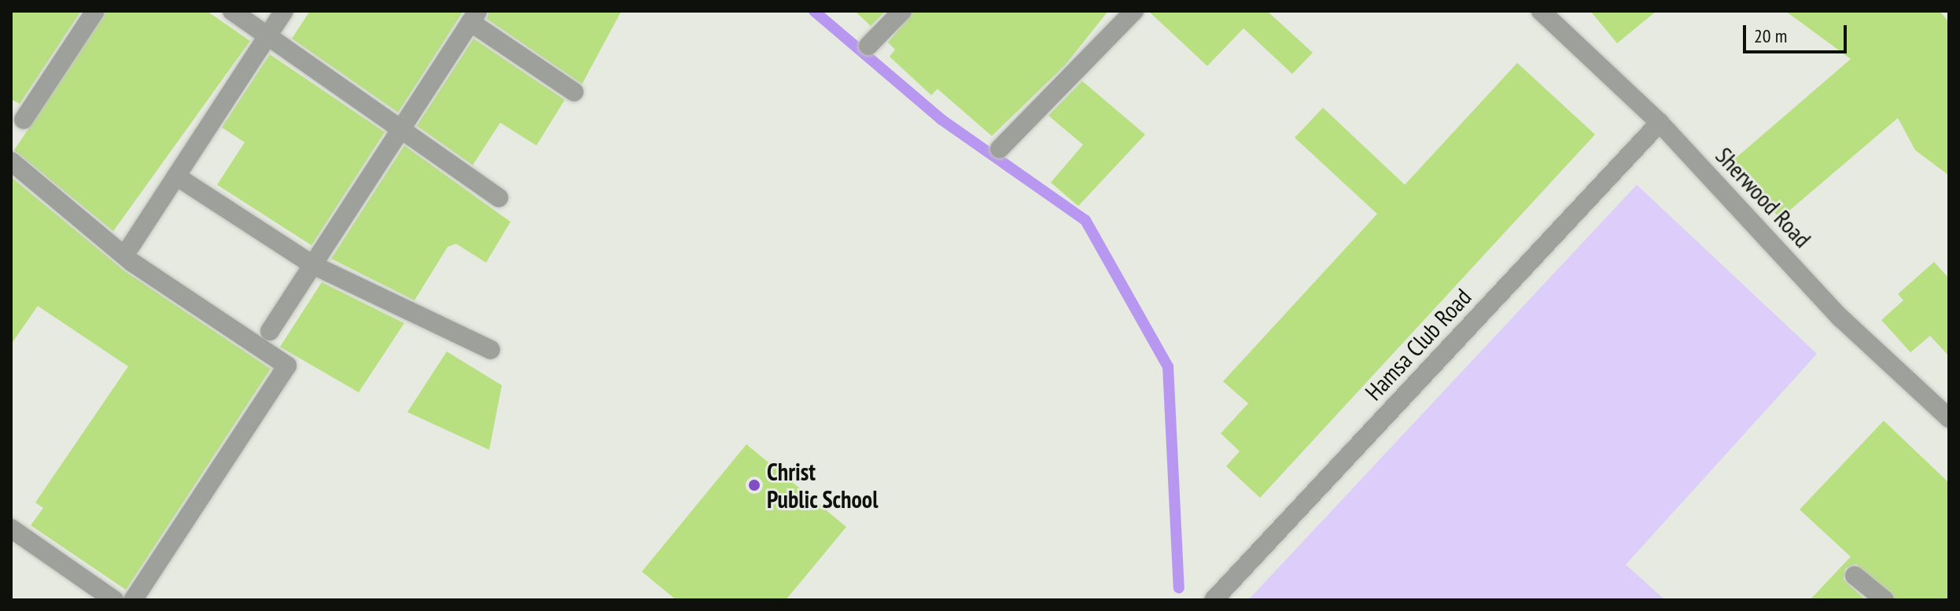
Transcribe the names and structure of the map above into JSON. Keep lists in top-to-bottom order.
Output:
{
  "streets": {
    "street": ["Sherwood Road", "Hamsa Club Road"]
  },
  "crossings": [
    ["Sherwood Road", "Hamsa Club Road"]
  ],
  "places": ["Christ Public School"],
  "scale_bar": "20 m"
}
